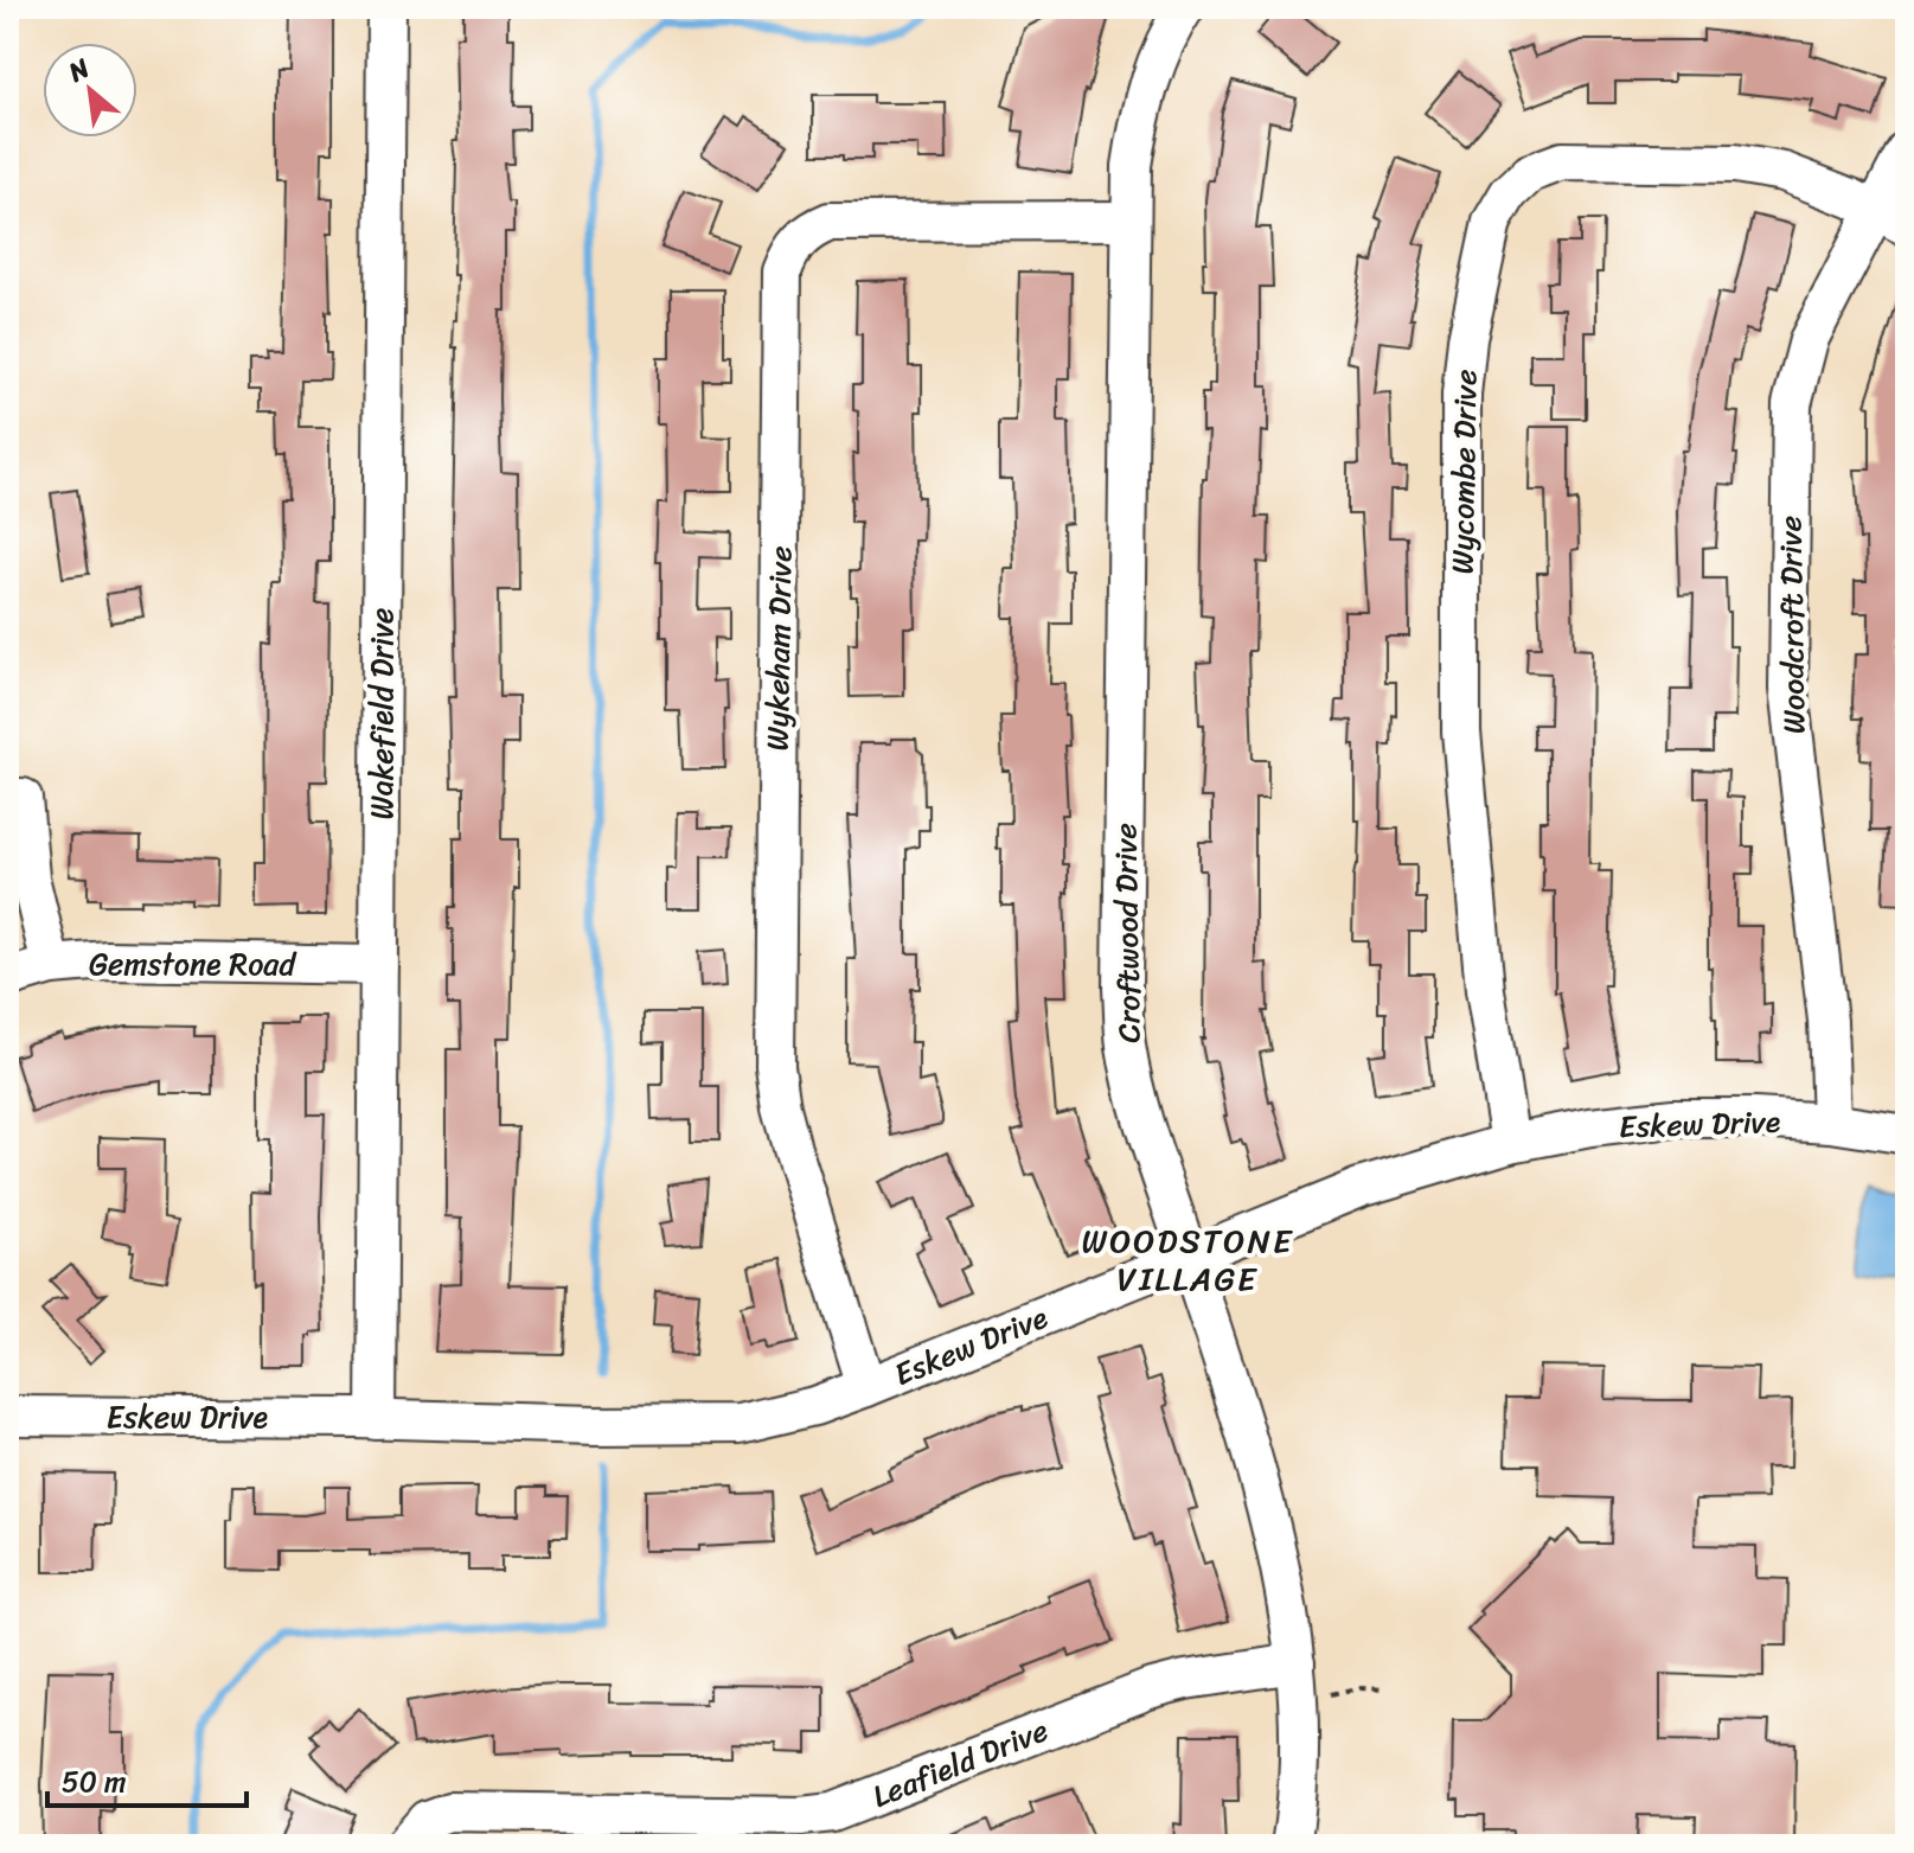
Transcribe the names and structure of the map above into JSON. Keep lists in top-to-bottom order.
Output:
{
  "streets": {
    "street": [
      "Wycombe Drive",
      "Woodcroft Drive",
      "Wykeham Drive",
      "Wakefield Drive",
      "Croftwood Drive",
      "Gemstone Road",
      "Eskew Drive",
      "Leafield Drive"
    ]
  },
  "crossings": [
    ["Wycombe Drive", "Woodcroft Drive"],
    ["Wycombe Drive", "Eskew Drive"],
    ["Woodcroft Drive", "Eskew Drive"],
    ["Wykeham Drive", "Croftwood Drive"],
    ["Wykeham Drive", "Eskew Drive"],
    ["Wakefield Drive", "Gemstone Road"],
    ["Wakefield Drive", "Eskew Drive"],
    ["Croftwood Drive", "Eskew Drive"],
    ["Croftwood Drive", "Leafield Drive"]
  ],
  "districts": ["WOODSTONE VILLAGE"],
  "scale_bar": "50 m",
  "north": "top left"
}
